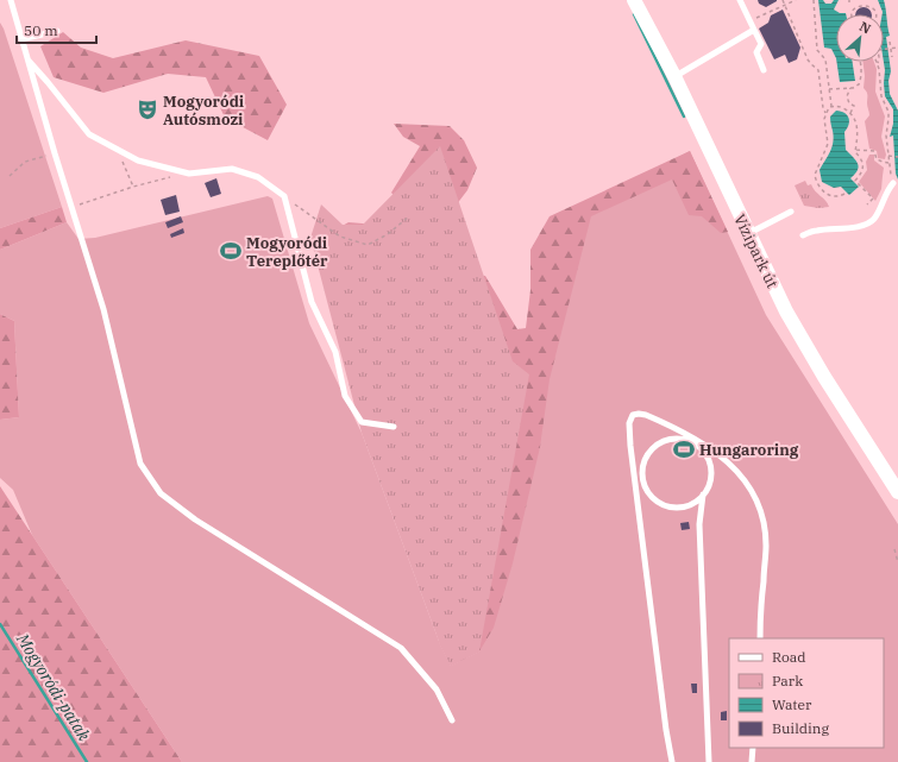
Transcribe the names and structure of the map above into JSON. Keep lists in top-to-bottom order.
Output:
{
  "streets": {
    "street": ["Vízipark út"]
  },
  "water": ["Mogyoródi-patak"],
  "places": {
    "theatre": ["Mogyoródi Autósmozi"],
    "sports": ["Mogyoródi Tereplőtér", "Hungaroring"]
  },
  "legend": [
    "Road",
    "Park",
    "Water",
    "Building"
  ],
  "scale_bar": "50 m",
  "north": "top right"
}
